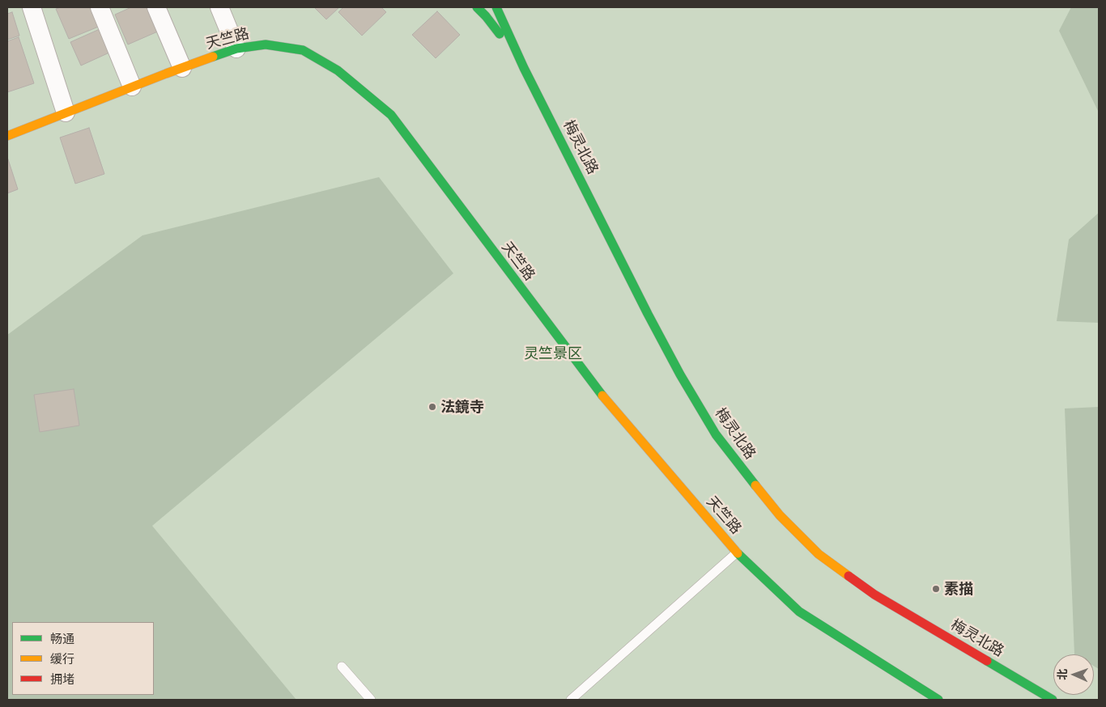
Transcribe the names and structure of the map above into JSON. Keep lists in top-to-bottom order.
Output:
{
  "streets": {
    "street": ["天竺路", "梅灵北路"]
  },
  "parks": ["灵竺景区"],
  "places": ["法鏡寺", "素描"],
  "legend": ["畅通", "缓行", "拥堵"],
  "north": "left"
}
